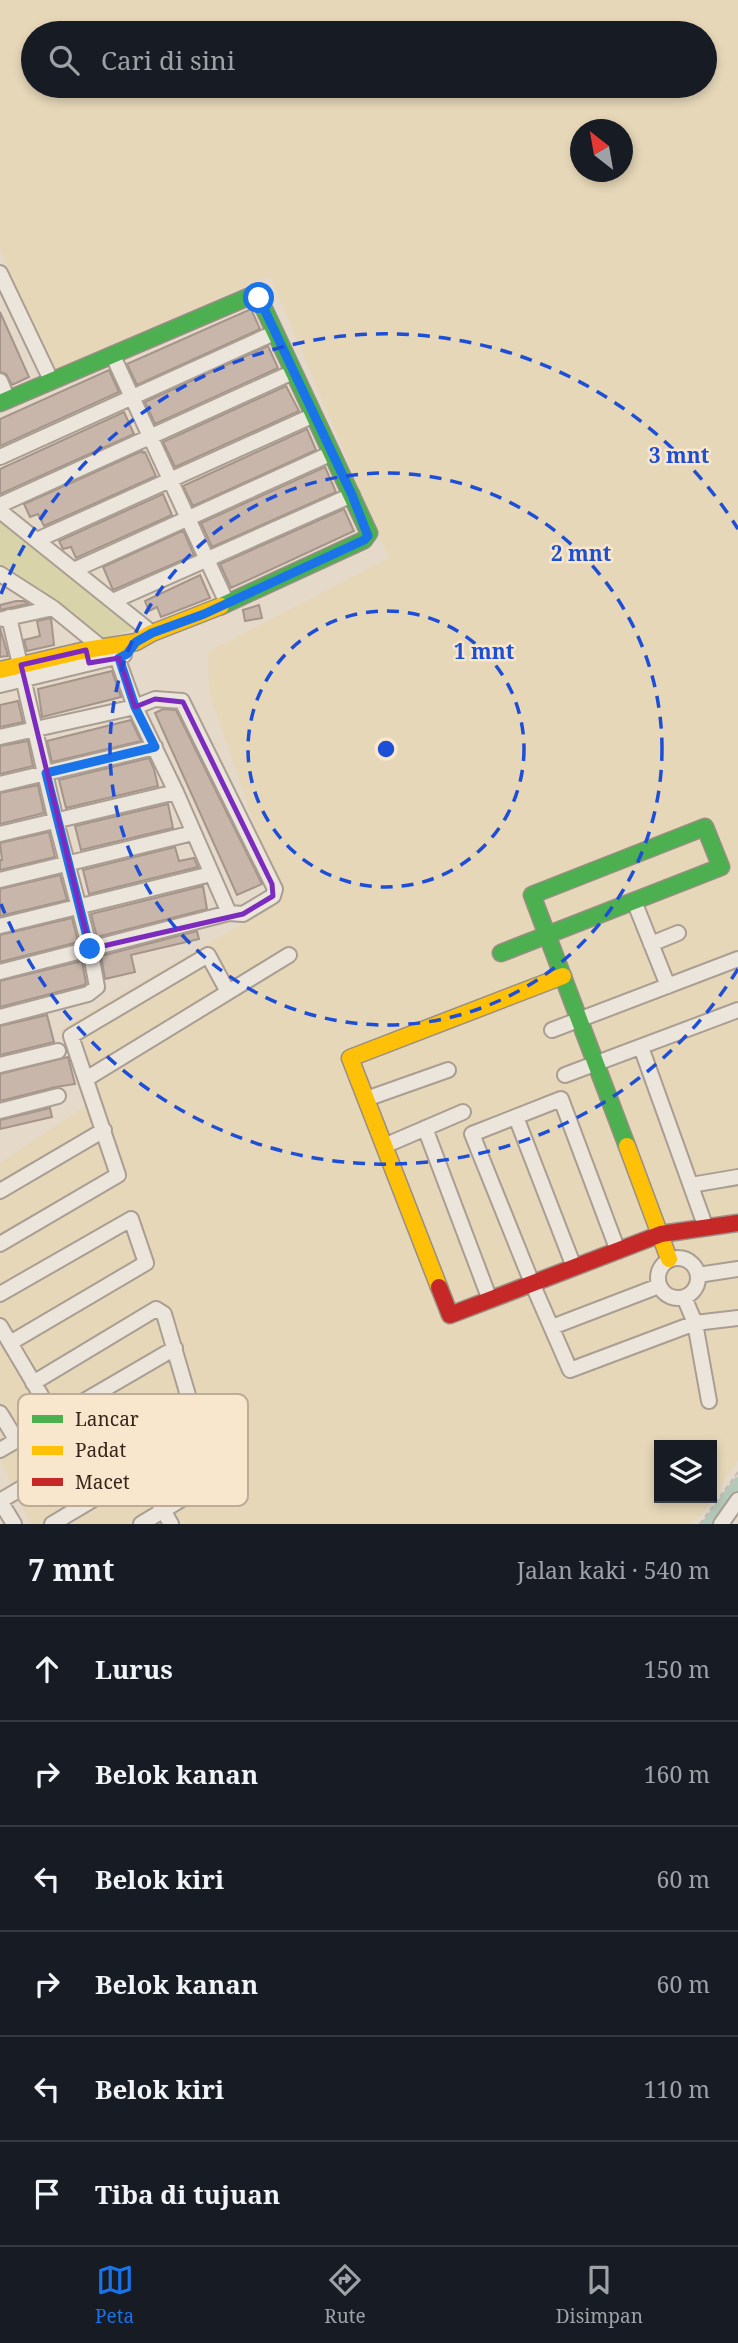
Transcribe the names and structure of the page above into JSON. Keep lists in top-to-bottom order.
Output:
{
  "legend": ["Lancar", "Padat", "Macet"],
  "north": "top left",
  "page": {
    "search": "Cari di sini",
    "heading": ["7 mnt", "Jalan kaki · 540 m"],
    "list": [
      ["Lurus", "150 m"],
      ["Belok kanan", "160 m"],
      ["Belok kiri", "60 m"],
      ["Belok kanan", "60 m"],
      ["Belok kiri", "110 m"],
      "Tiba di tujuan"
    ],
    "nav": ["Peta", "Rute", "Disimpan"]
  },
  "rings": ["3 mnt", "2 mnt", "1 mnt"]
}
